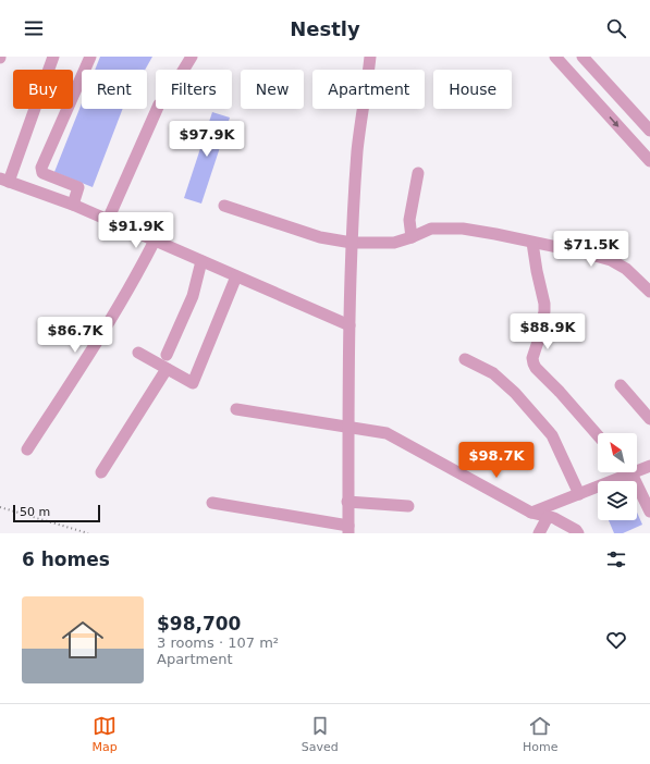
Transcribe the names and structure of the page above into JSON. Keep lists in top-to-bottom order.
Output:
{
  "scale_bar": "50 m",
  "north": "top left",
  "page": {
    "header": "Nestly",
    "chip": [
      "Buy",
      "Rent",
      "Filters",
      "New",
      "Apartment",
      "House"
    ],
    "price": [
      "$97.9K",
      "$91.9K",
      "$71.5K",
      "$88.9K",
      "$86.7K",
      "$98.7K"
    ],
    "scale": "50 m",
    "heading": "6 homes",
    "list": [
      {
        "name": "$98,700",
        "note": "3 rooms · 107 m² · Apartment"
      }
    ],
    "tabs": ["Map", "Saved", "Home"]
  }
}
